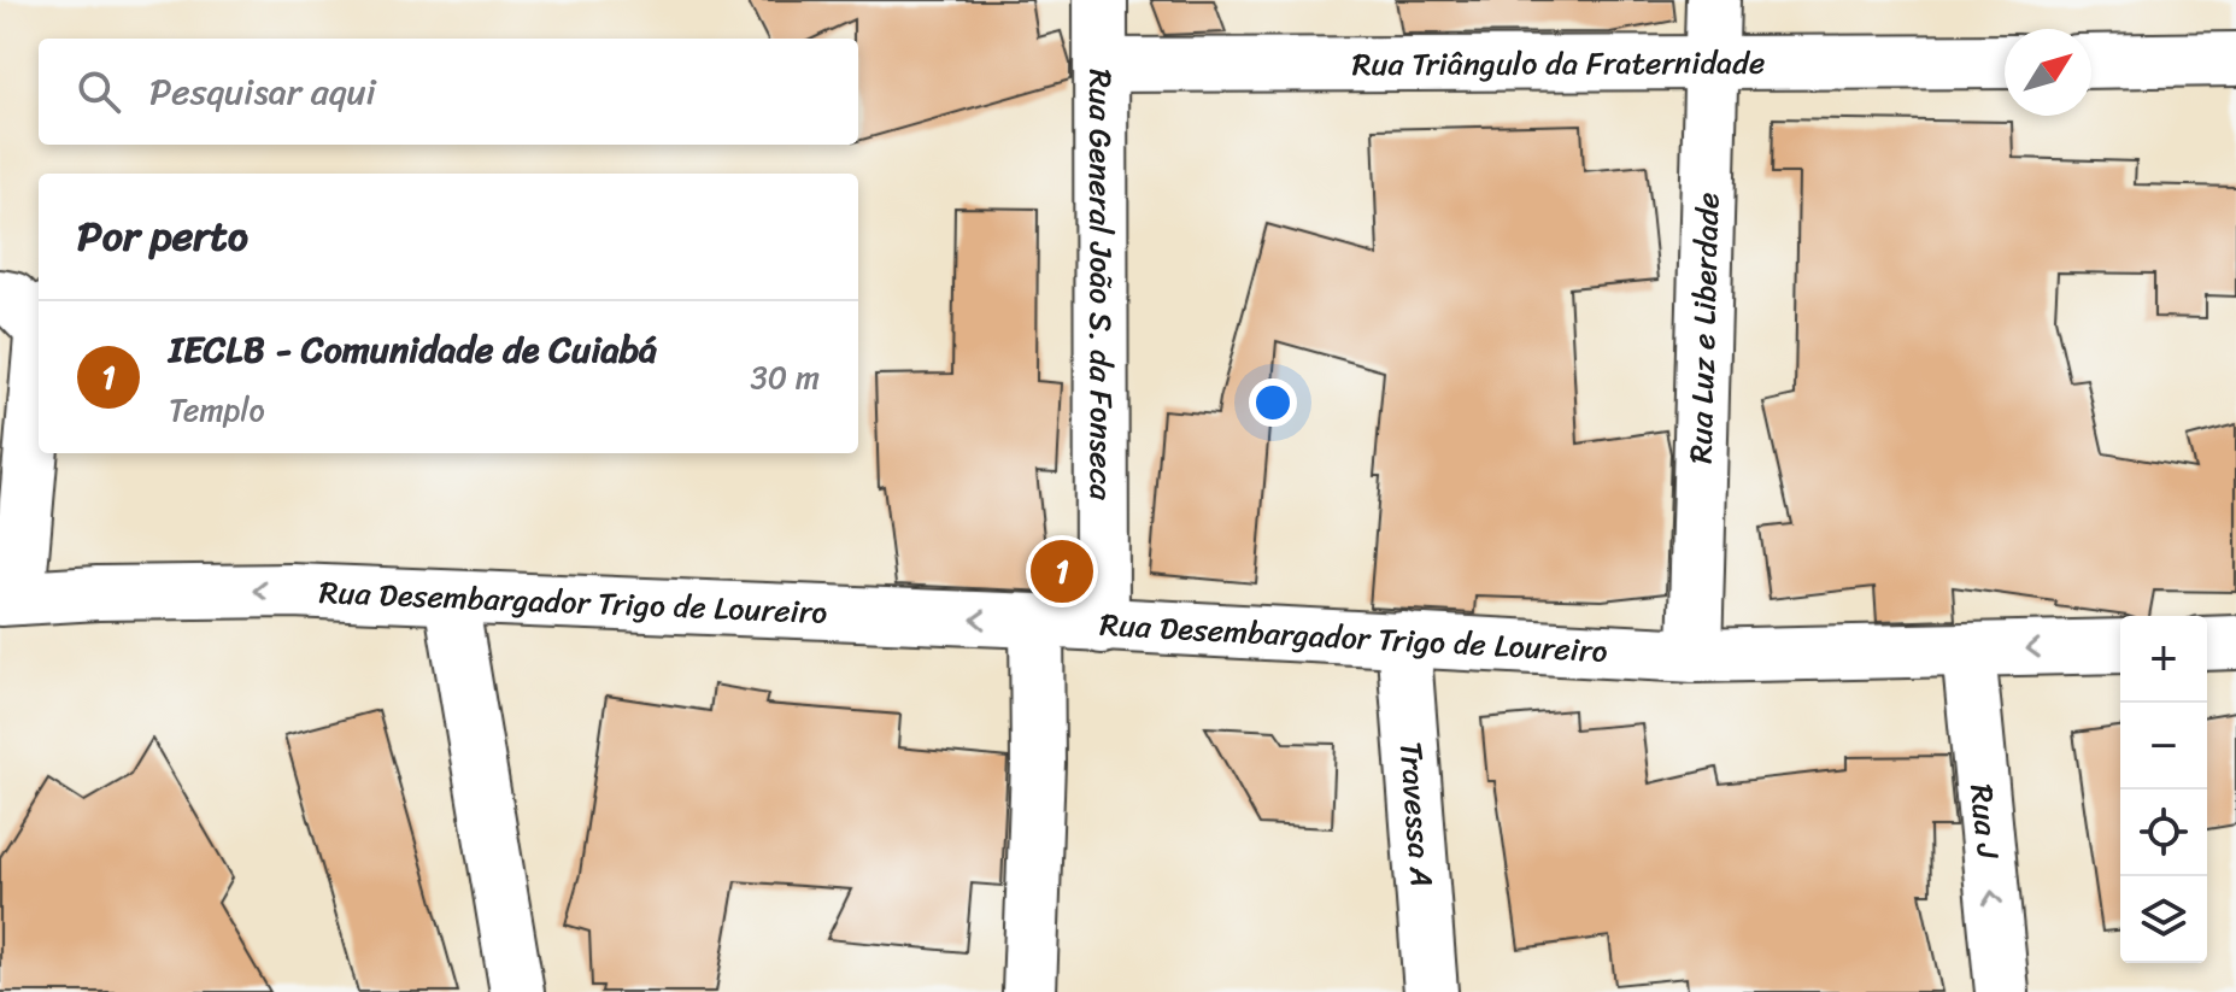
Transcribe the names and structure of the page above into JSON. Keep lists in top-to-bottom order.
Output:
{
  "streets": {
    "street": [
      "Rua Triângulo da Fraternidade",
      "Rua General João S. da Fonseca",
      "Rua Luz e Liberdade",
      "Rua Desembargador Trigo de Loureiro",
      "Travessa A",
      "Rua J"
    ]
  },
  "crossings": [
    ["Rua Triângulo da Fraternidade", "Rua General João S. da Fonseca"],
    ["Rua Triângulo da Fraternidade", "Rua Luz e Liberdade"],
    ["Rua General João S. da Fonseca", "Rua Desembargador Trigo de Loureiro"],
    ["Rua Luz e Liberdade", "Rua Desembargador Trigo de Loureiro"],
    ["Rua Desembargador Trigo de Loureiro", "Travessa A"],
    ["Rua Desembargador Trigo de Loureiro", "Rua J"]
  ],
  "one_way": ["Rua Desembargador Trigo de Loureiro", "Rua J"],
  "north": "top right",
  "page": {
    "search": "Pesquisar aqui",
    "heading": "Por perto",
    "list": [
      {
        "mark": "1",
        "name": "IECLB - Comunidade de Cuiabá",
        "note": "Templo",
        "value": "30 m"
      }
    ],
    "pins": "1",
    "map_buttons": ["+", "−"]
  }
}
